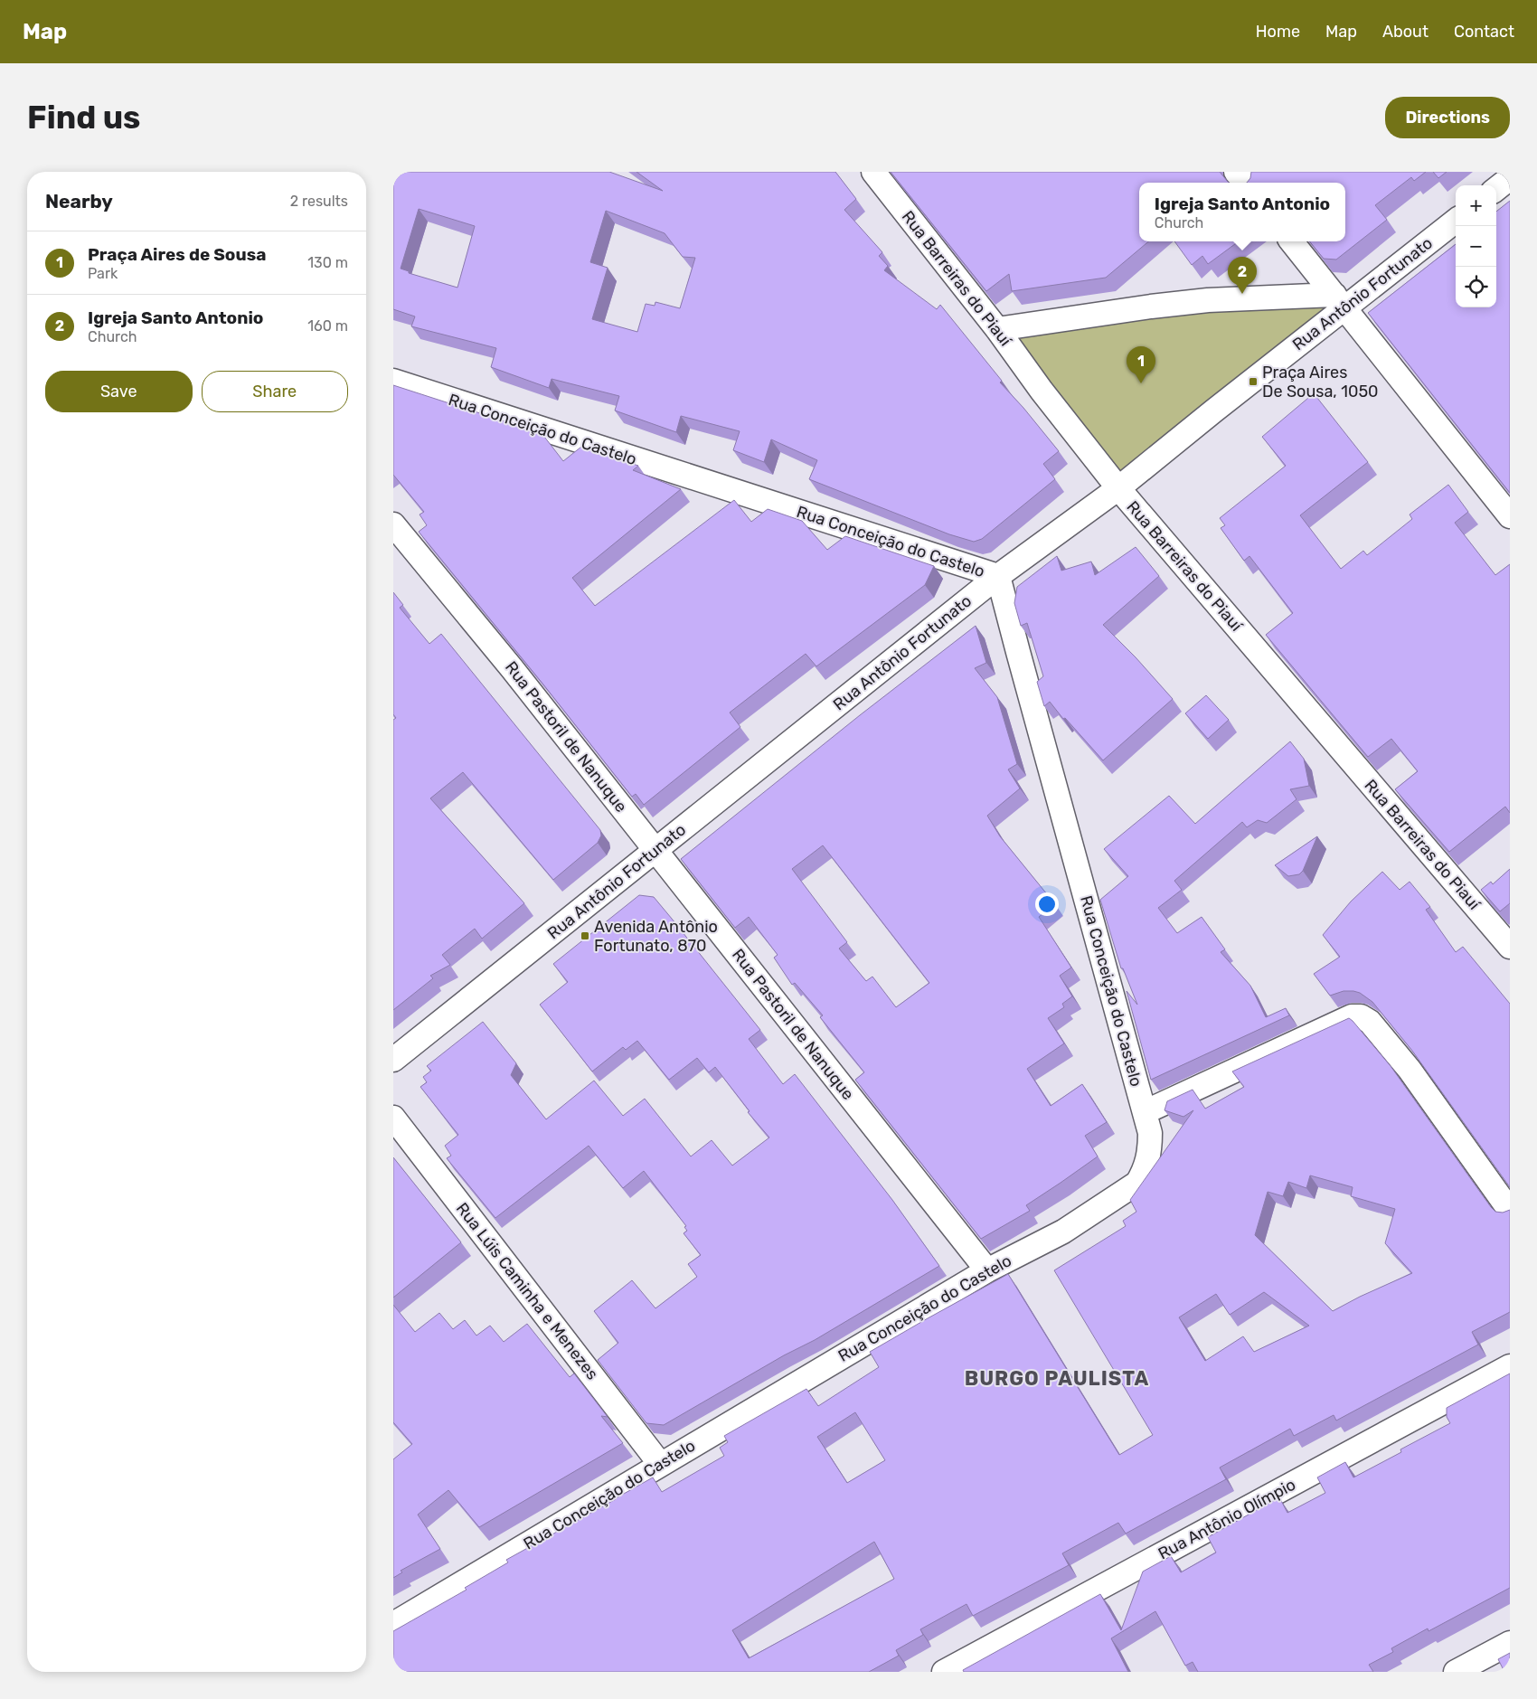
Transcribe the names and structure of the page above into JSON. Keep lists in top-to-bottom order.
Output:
{
  "streets": {
    "street": [
      "Rua Barreiras do Piauí",
      "Rua Antônio Fortunato",
      "Rua Conceição do Castelo",
      "Rua Pastoril de Nanuque",
      "Rua Lúis Caminha e Menezes",
      "Rua Antônio Olímpio"
    ]
  },
  "crossings": [
    ["Rua Barreiras do Piauí", "Rua Antônio Fortunato"],
    ["Rua Antônio Fortunato", "Rua Conceição do Castelo"],
    ["Rua Antônio Fortunato", "Rua Pastoril de Nanuque"],
    ["Rua Conceição do Castelo", "Rua Pastoril de Nanuque"],
    ["Rua Conceição do Castelo", "Rua Lúis Caminha e Menezes"]
  ],
  "districts": ["BURGO PAULISTA"],
  "places": {
    "transit": ["Praça Aires De Sousa, 1050", "Avenida Antônio Fortunato, 870"]
  },
  "page": {
    "header": "Map",
    "nav": [
      "Home",
      "Map",
      "About",
      "Contact"
    ],
    "buttons": [
      "Directions",
      ["Save", "Share"]
    ],
    "title": "Find us",
    "heading": ["Nearby", "2 results"],
    "popup": ["Igreja Santo Antonio", "Church"],
    "map_buttons": ["+", "−"],
    "list": [
      {
        "mark": "1",
        "name": "Praça Aires de Sousa",
        "note": "Park",
        "value": "130 m"
      },
      {
        "mark": "2",
        "name": "Igreja Santo Antonio",
        "note": "Church",
        "value": "160 m"
      }
    ],
    "pins": ["2", "1"]
  }
}
